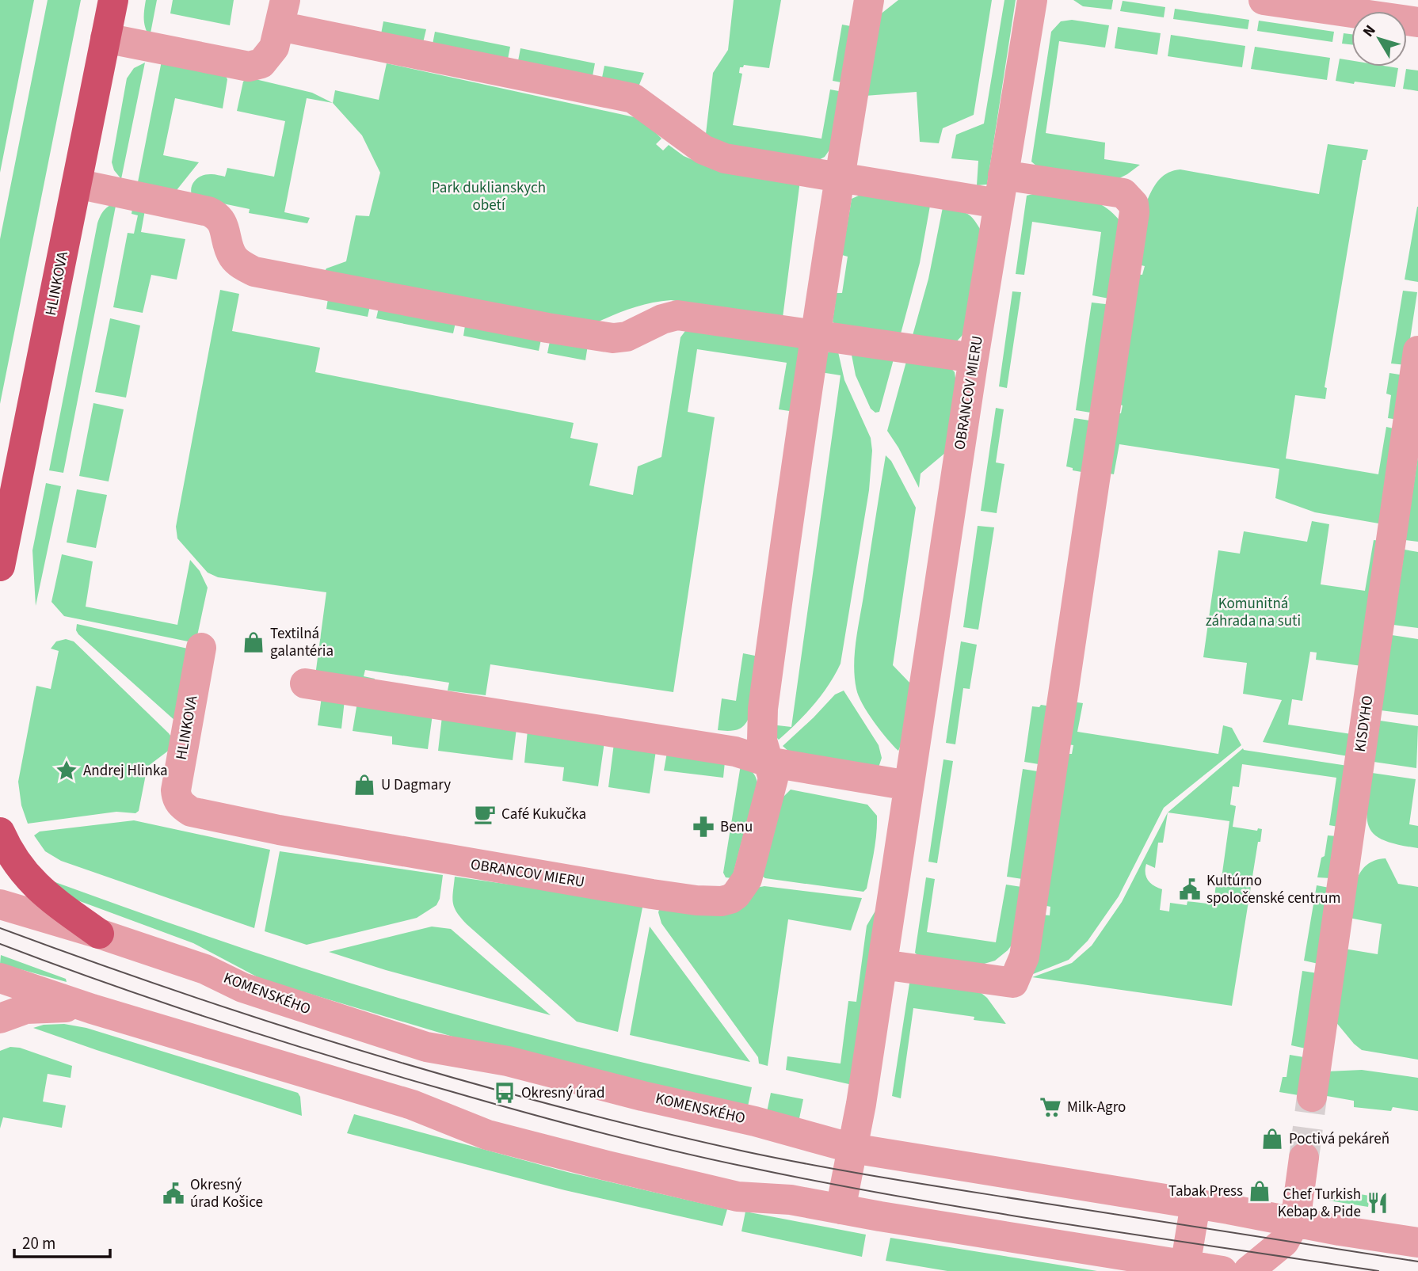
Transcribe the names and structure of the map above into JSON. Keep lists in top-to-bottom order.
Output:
{
  "streets": {
    "main road": ["HLINKOVA"],
    "street": ["OBRANCOV MIERU", "KISDYHO", "KOMENSKÉHO"]
  },
  "crossings": [
    ["HLINKOVA", "OBRANCOV MIERU"],
    ["OBRANCOV MIERU", "KOMENSKÉHO"]
  ],
  "parks": ["Park duklianskych obetí", "Komunitná záhrada na suti"],
  "places": {
    "shop": [
      "Textilná galantéria",
      "U Dagmary",
      "Poctivá pekáreň",
      "Tabak Press"
    ],
    "place": ["Andrej Hlinka"],
    "cafe": ["Café Kukučka"],
    "pharmacy": ["Benu"],
    "public building": ["Kultúrno spoločenské centrum", "Okresný úrad Košice"],
    "bus stop": ["Okresný úrad"],
    "supermarket": ["Milk-Agro"],
    "restaurant": ["Chef Turkish Kebap & Pide"]
  },
  "scale_bar": "20 m",
  "north": "top left"
}
